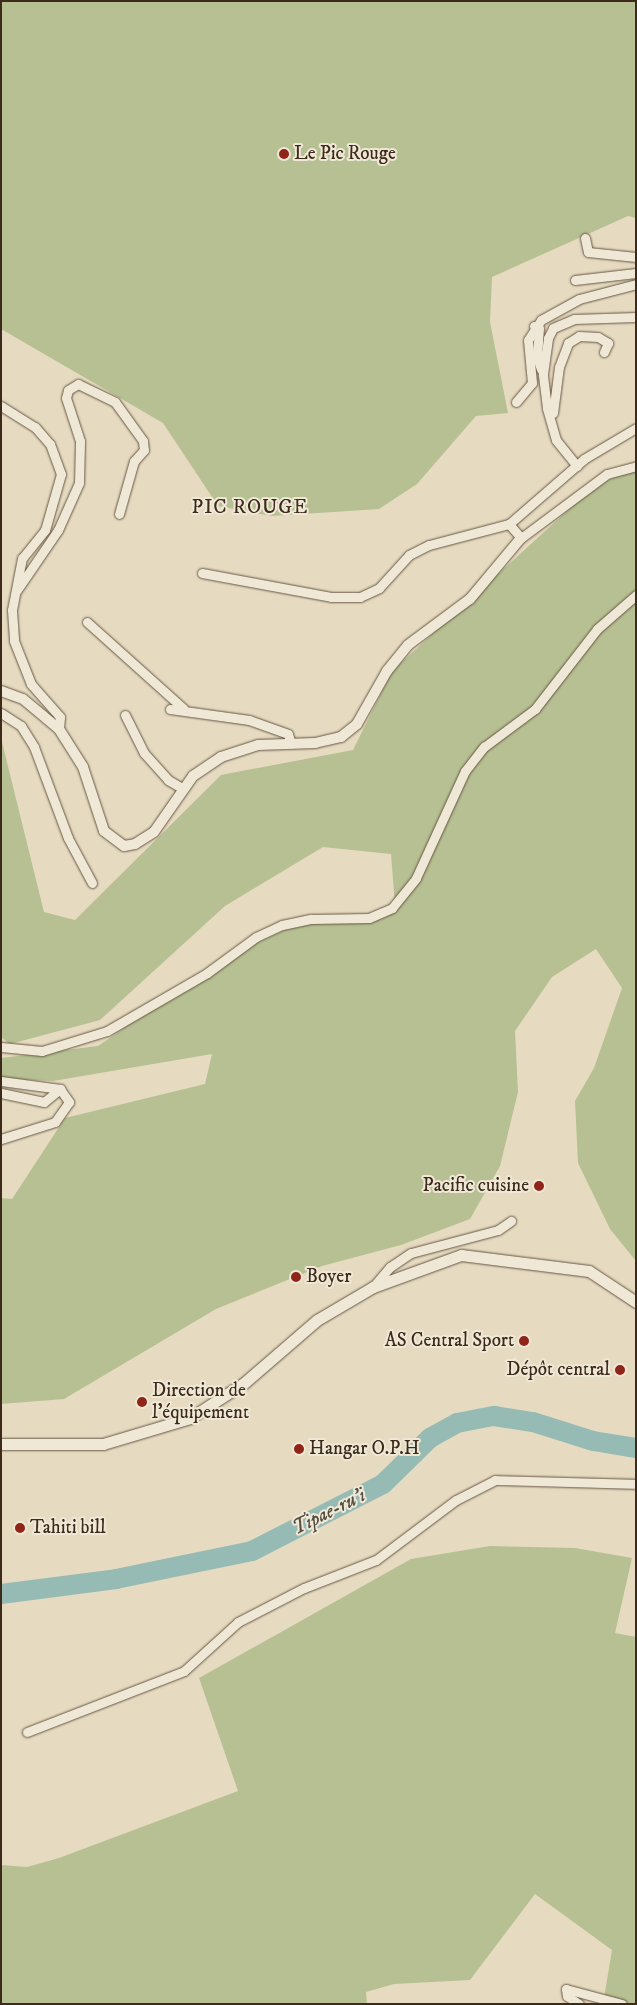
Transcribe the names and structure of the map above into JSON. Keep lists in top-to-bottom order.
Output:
{
  "districts": ["PIC ROUGE"],
  "water": ["Tipae-ru’i"],
  "places": [
    "Le Pic Rouge",
    "Pacific cuisine",
    "Boyer",
    "AS Central Sport",
    "Dépôt central",
    "Direction de l'équipement",
    "Hangar O.P.H",
    "Tahiti bill"
  ]
}
